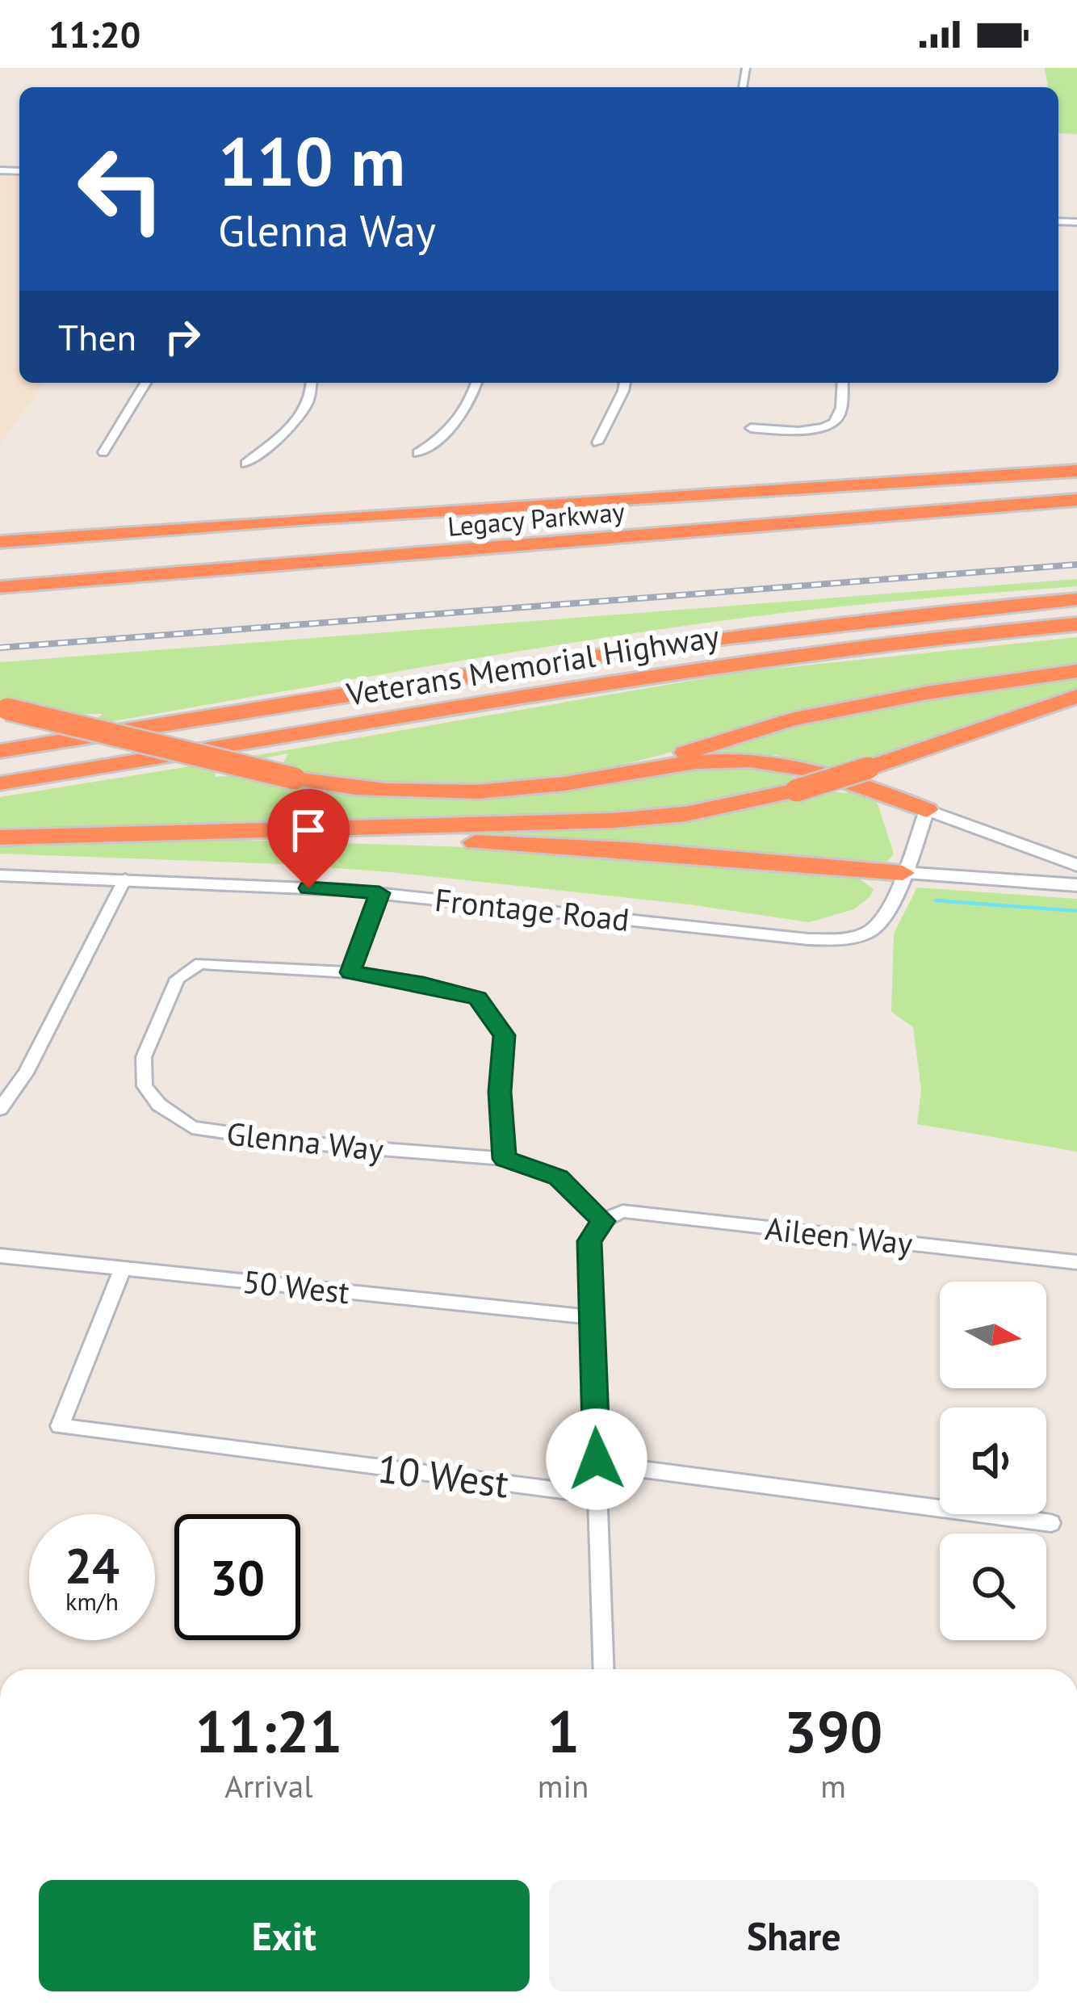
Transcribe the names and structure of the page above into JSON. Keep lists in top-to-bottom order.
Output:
{
  "streets": {
    "highway": ["Legacy Parkway", "Veterans Memorial Highway"],
    "street": [
      "Frontage Road",
      "Glenna Way",
      "Aileen Way",
      "50 West",
      "10 West"
    ]
  },
  "crossings": [
    ["Glenna Way", "Aileen Way"],
    ["50 West", "10 West"]
  ],
  "north": "right",
  "page": {
    "status": "11:20",
    "turn": ["110 m", "Glenna Way"],
    "then": "Then",
    "speed": "24 km/h",
    "limit": "30",
    "eta": [
      "11:21",
      "Arrival",
      "1",
      "min",
      "390",
      "m"
    ],
    "buttons": ["Exit", "Share"]
  }
}
